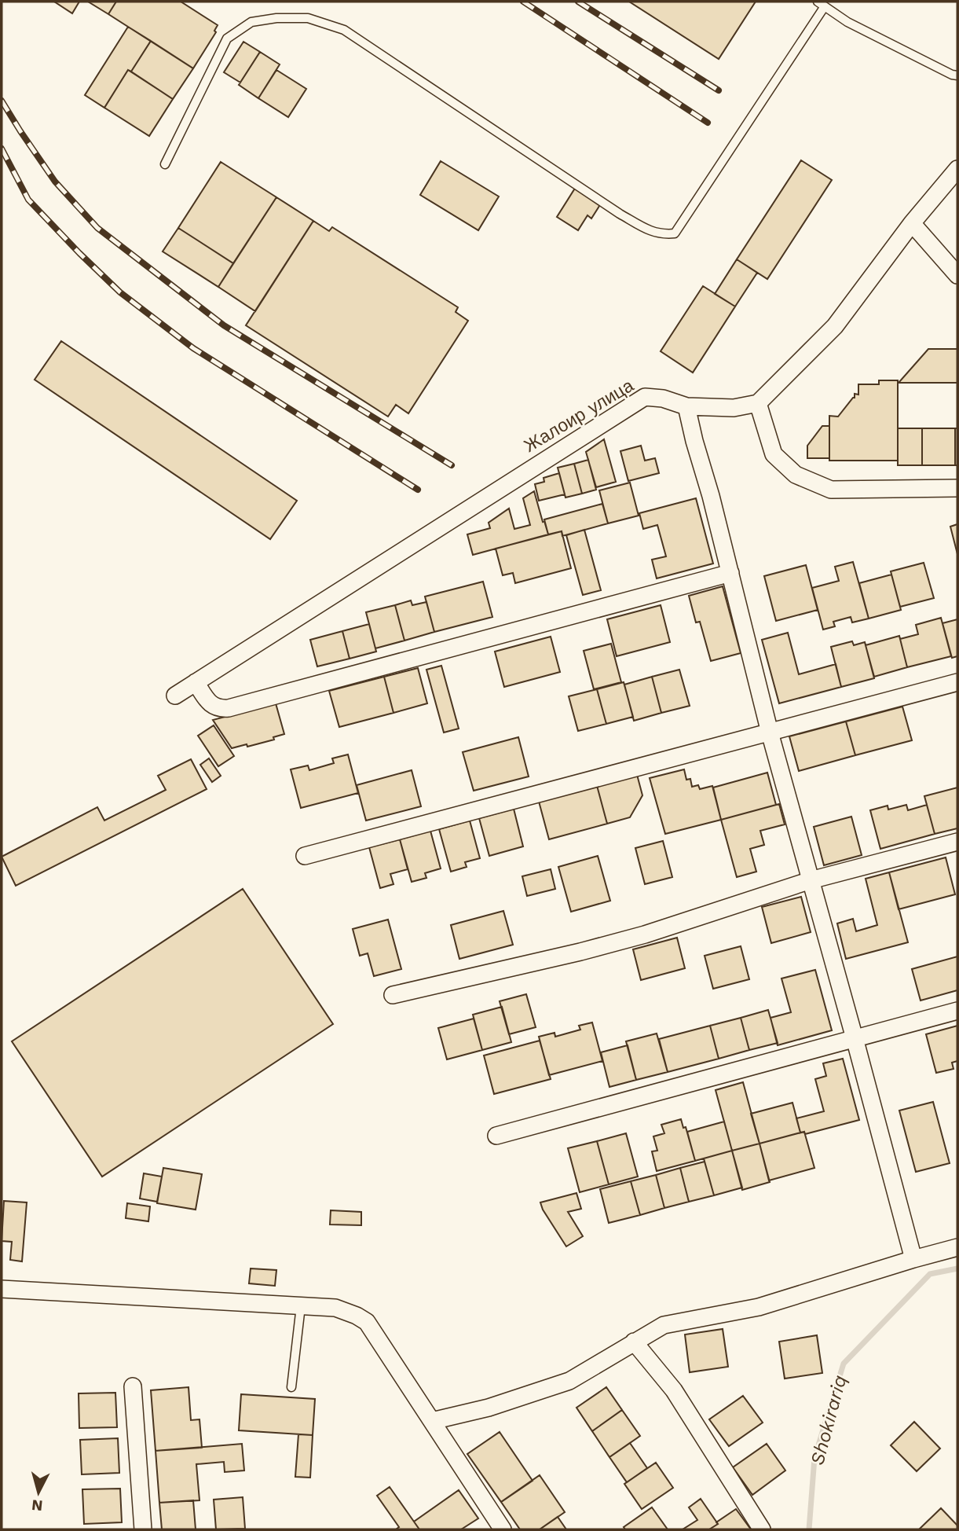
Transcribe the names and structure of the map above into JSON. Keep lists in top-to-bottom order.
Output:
{
  "streets": {
    "street": ["Жалоир улица"]
  },
  "water": ["Shokirariq"],
  "north": "bottom"
}
